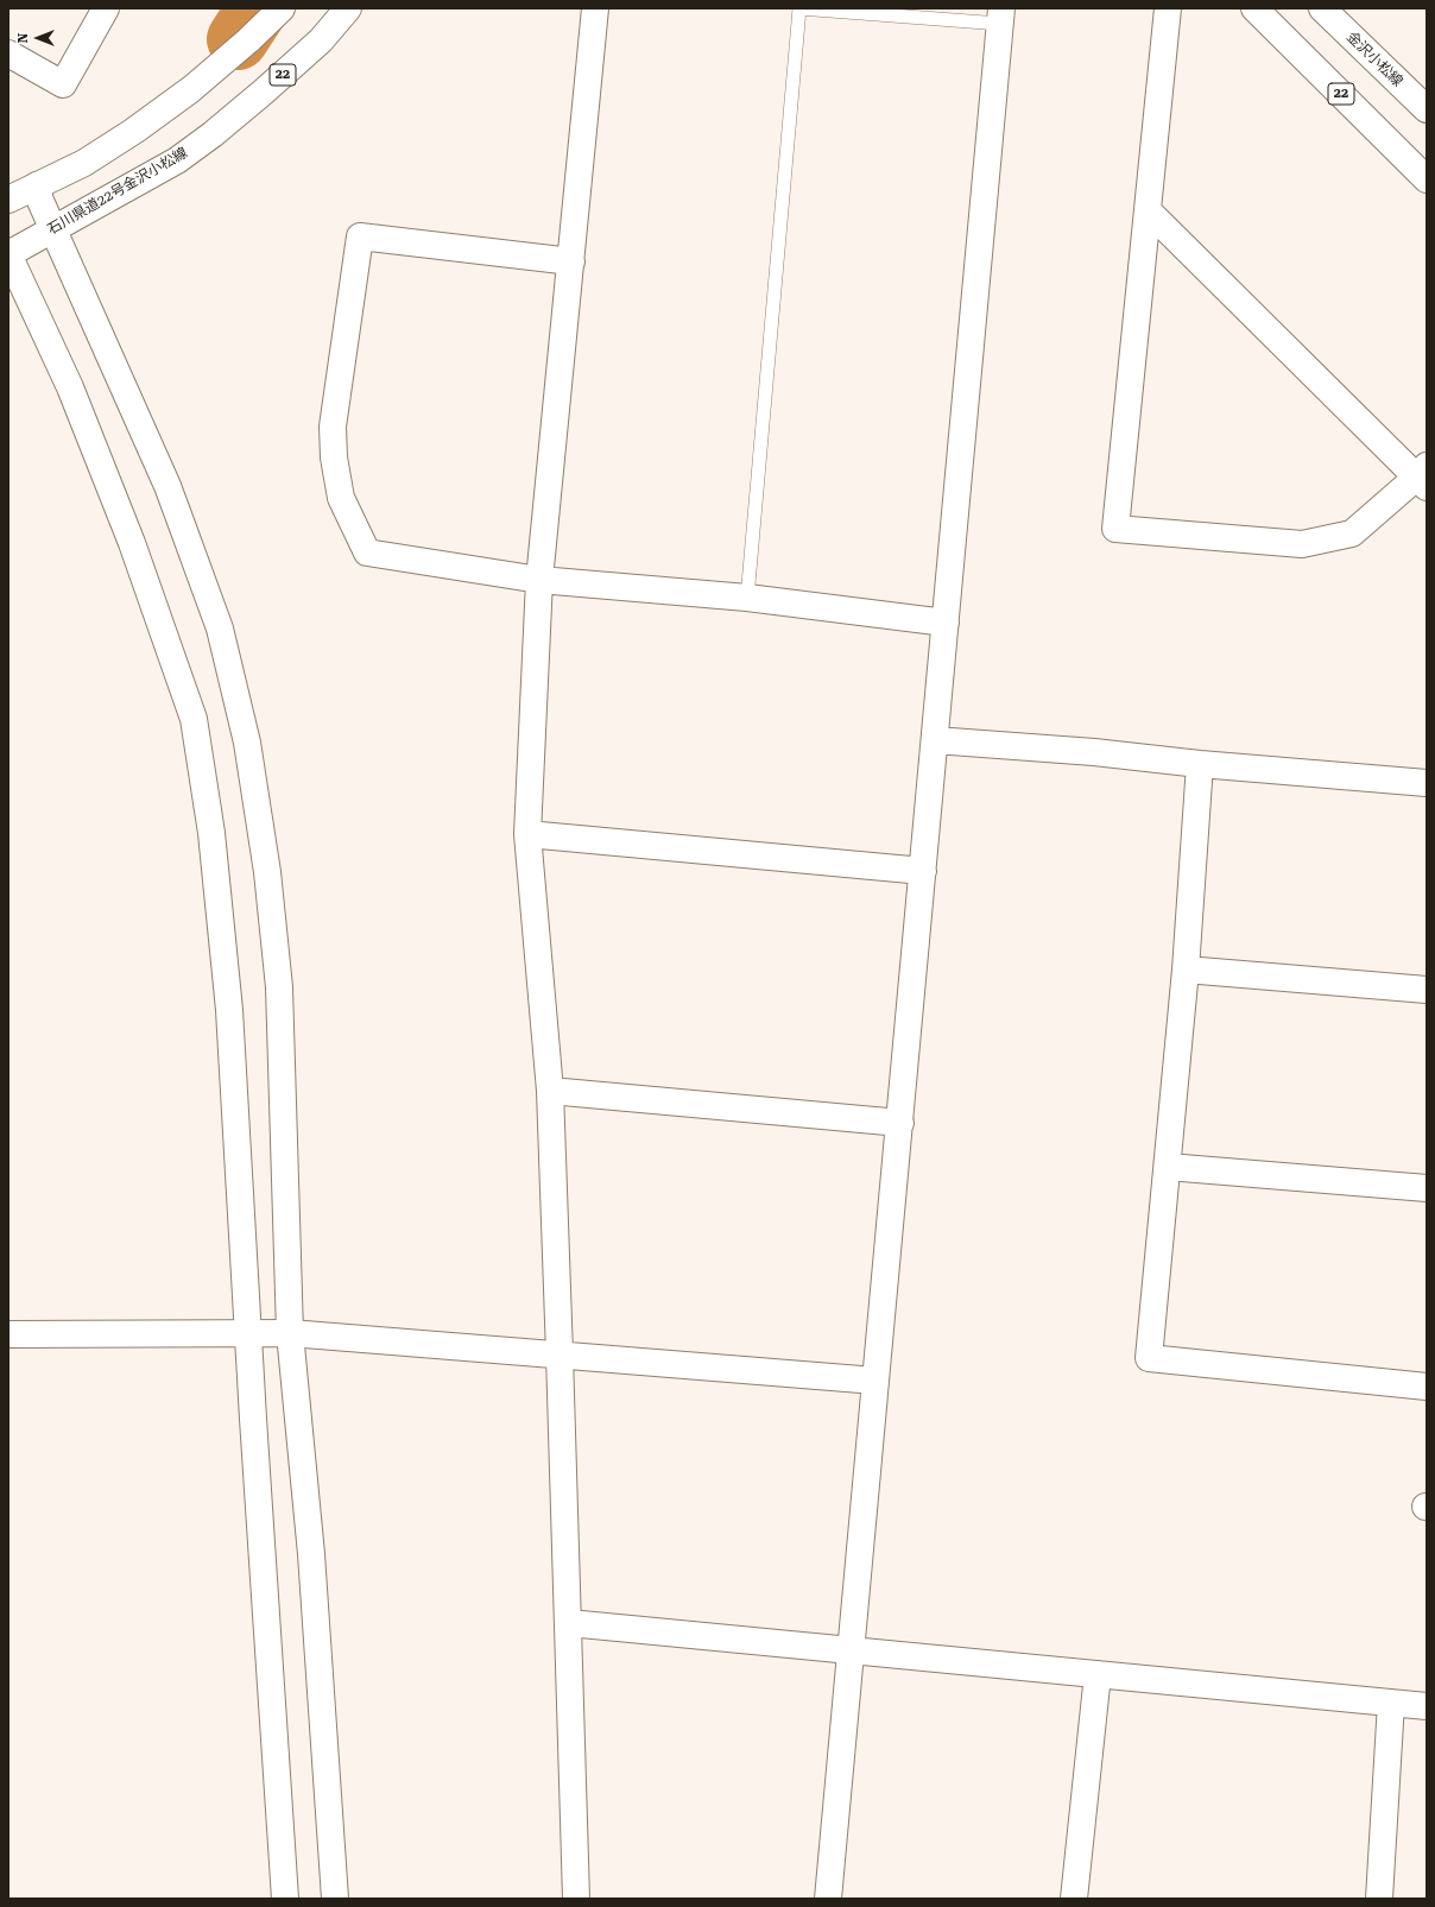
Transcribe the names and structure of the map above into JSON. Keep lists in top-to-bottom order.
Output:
{
  "streets": {
    "street": ["金沢小松線", "22", "石川県道22号金沢小松線"]
  },
  "north": "left"
}
